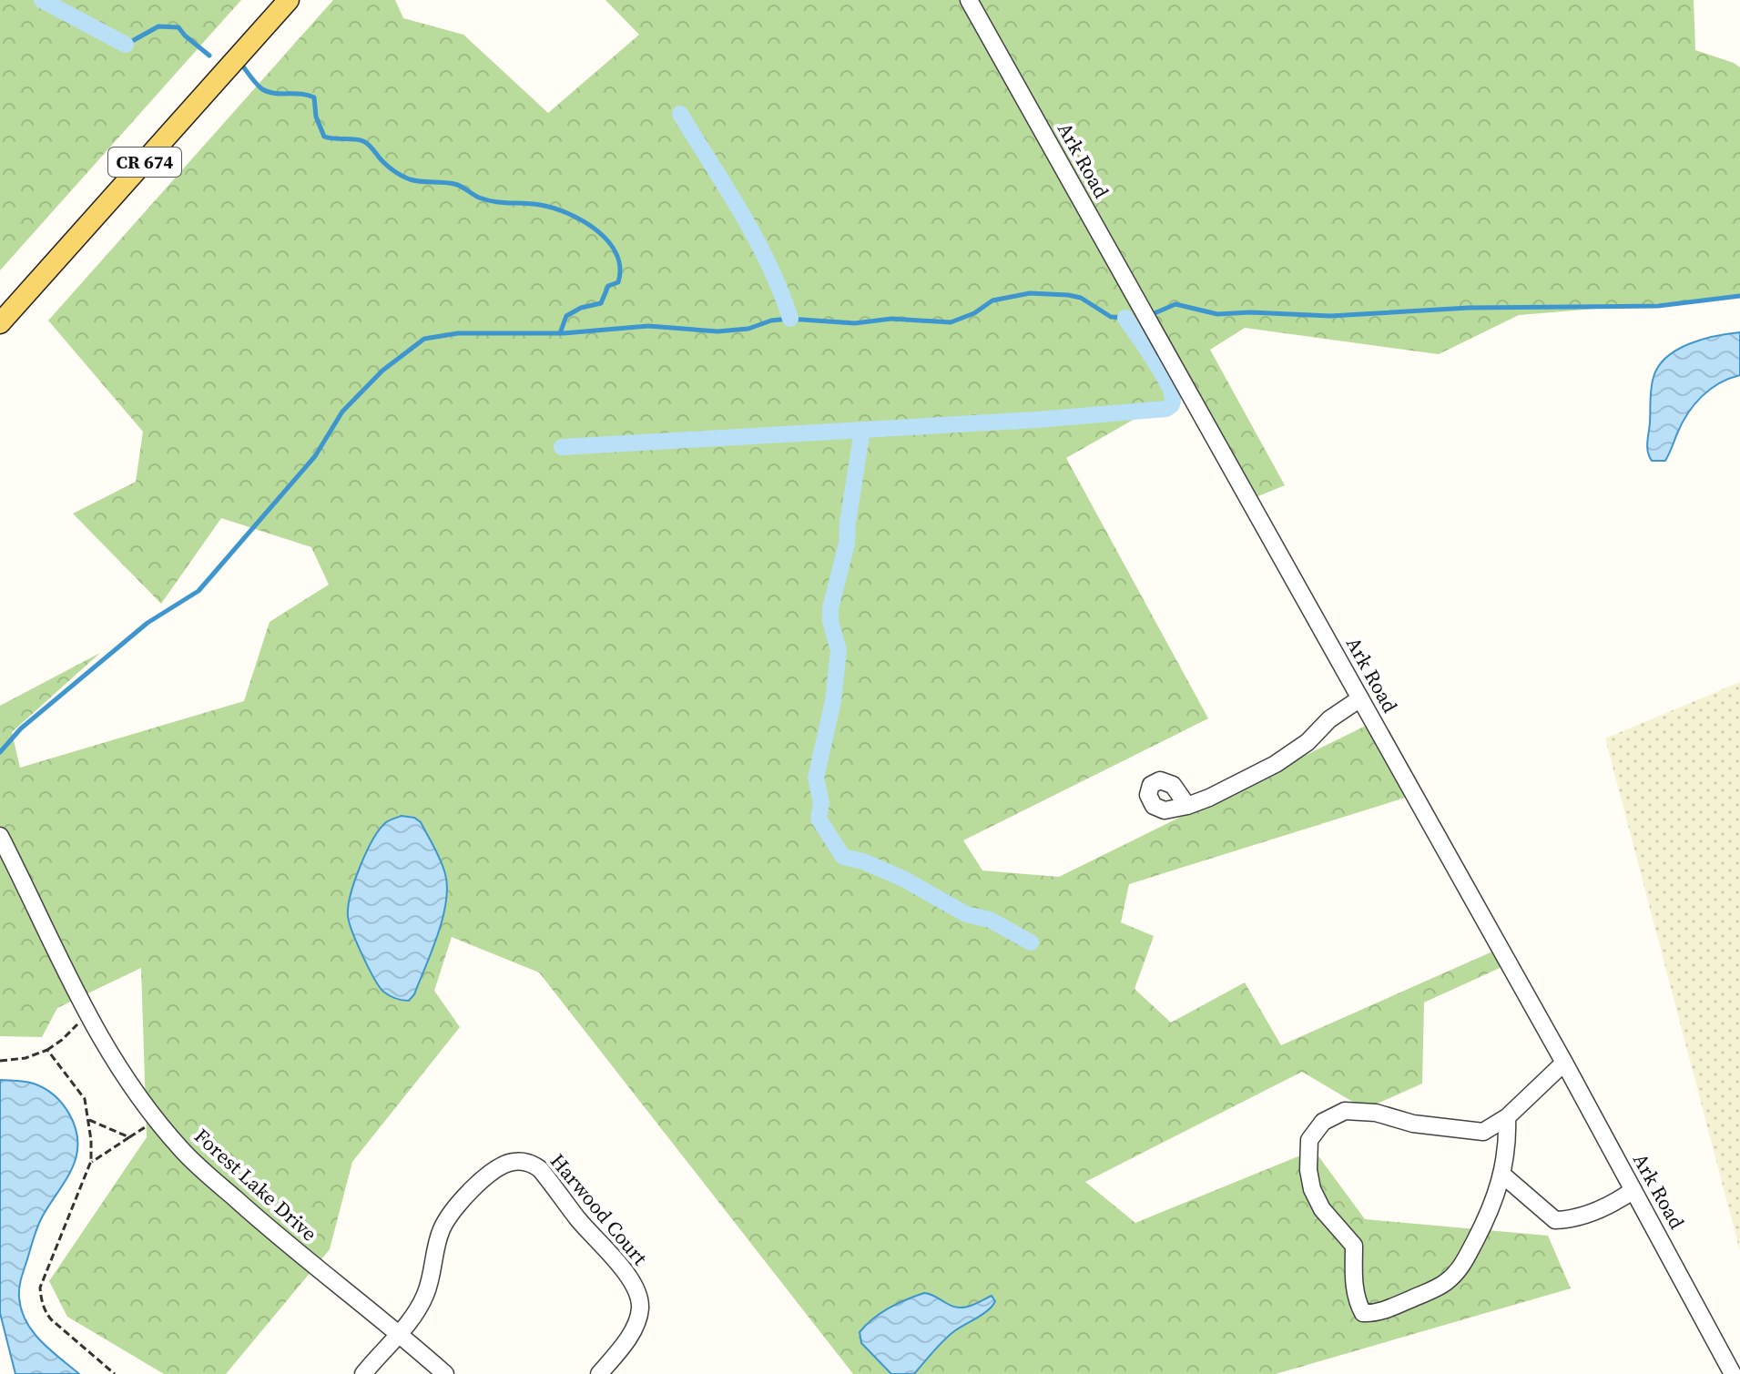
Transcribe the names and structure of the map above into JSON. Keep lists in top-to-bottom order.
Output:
{
  "streets": {
    "main road": ["CR 674"],
    "street": ["Ark Road", "Forest Lake Drive", "Harwood Court"]
  },
  "crossings": [
    ["Forest Lake Drive", "Harwood Court"]
  ]
}
